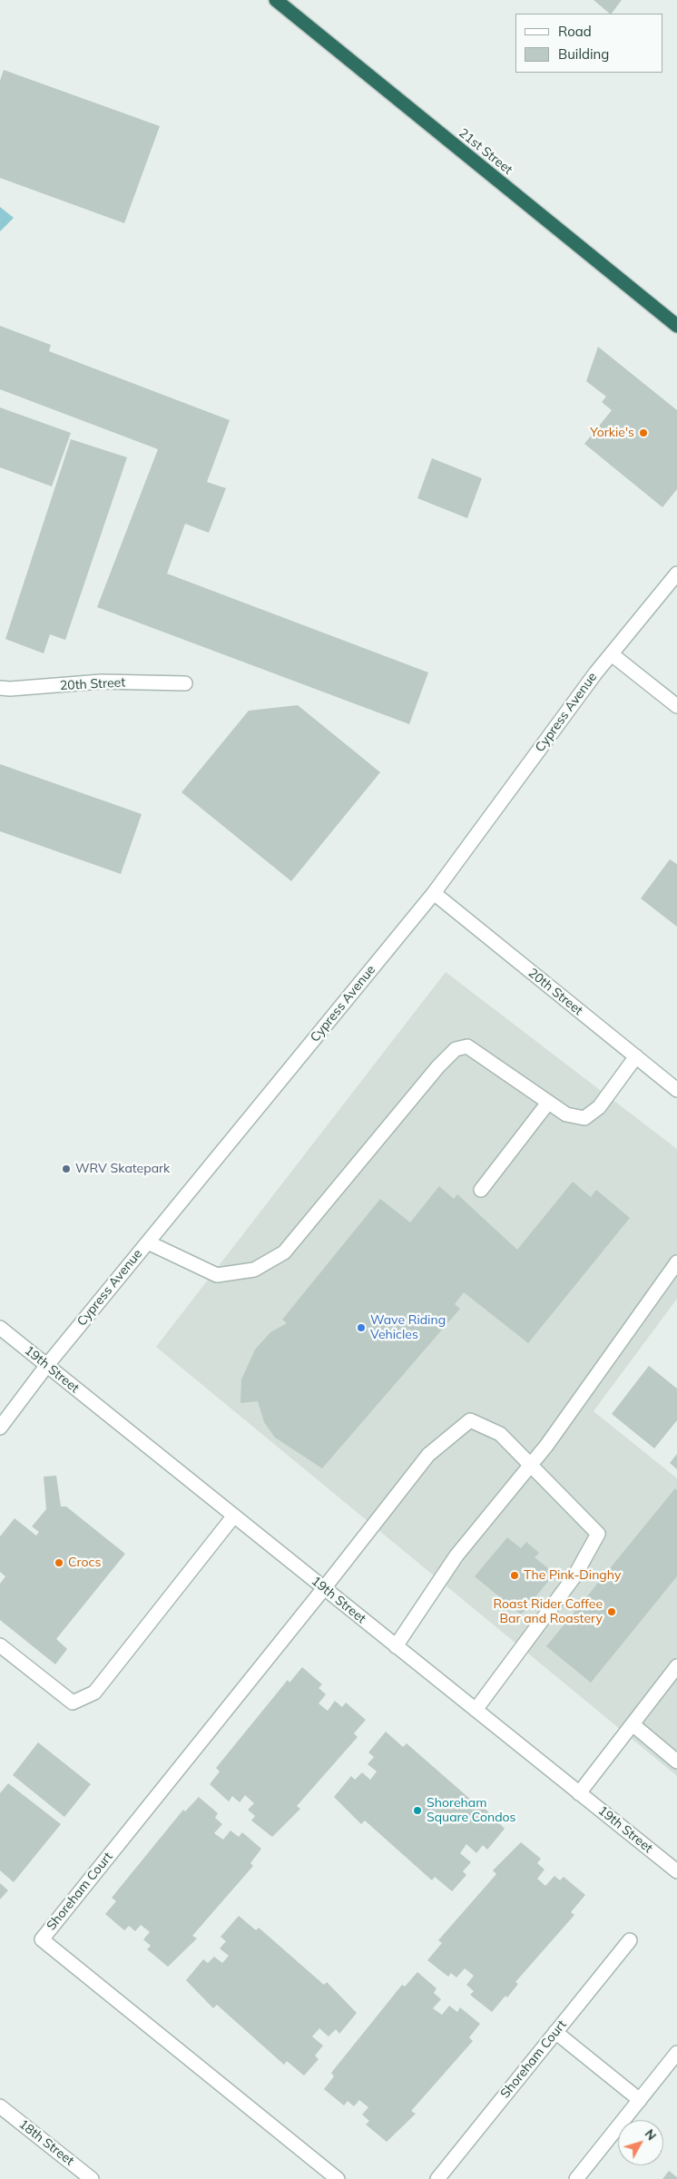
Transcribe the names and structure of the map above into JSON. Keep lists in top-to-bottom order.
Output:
{
  "streets": {
    "highway": ["21st Street"],
    "street": [
      "20th Street",
      "Cypress Avenue",
      "19th Street",
      "Shoreham Court",
      "18th Street"
    ]
  },
  "crossings": [
    ["20th Street", "Cypress Avenue"],
    ["Cypress Avenue", "19th Street"],
    ["19th Street", "Shoreham Court"]
  ],
  "places": [
    "Yorkie's",
    "WRV Skatepark",
    "Wave Riding Vehicles",
    "Crocs",
    "The Pink-Dinghy",
    "Roast Rider Coffee Bar and Roastery",
    "Shoreham Square Condos"
  ],
  "legend": ["Road", "Building"],
  "north": "top right"
}
